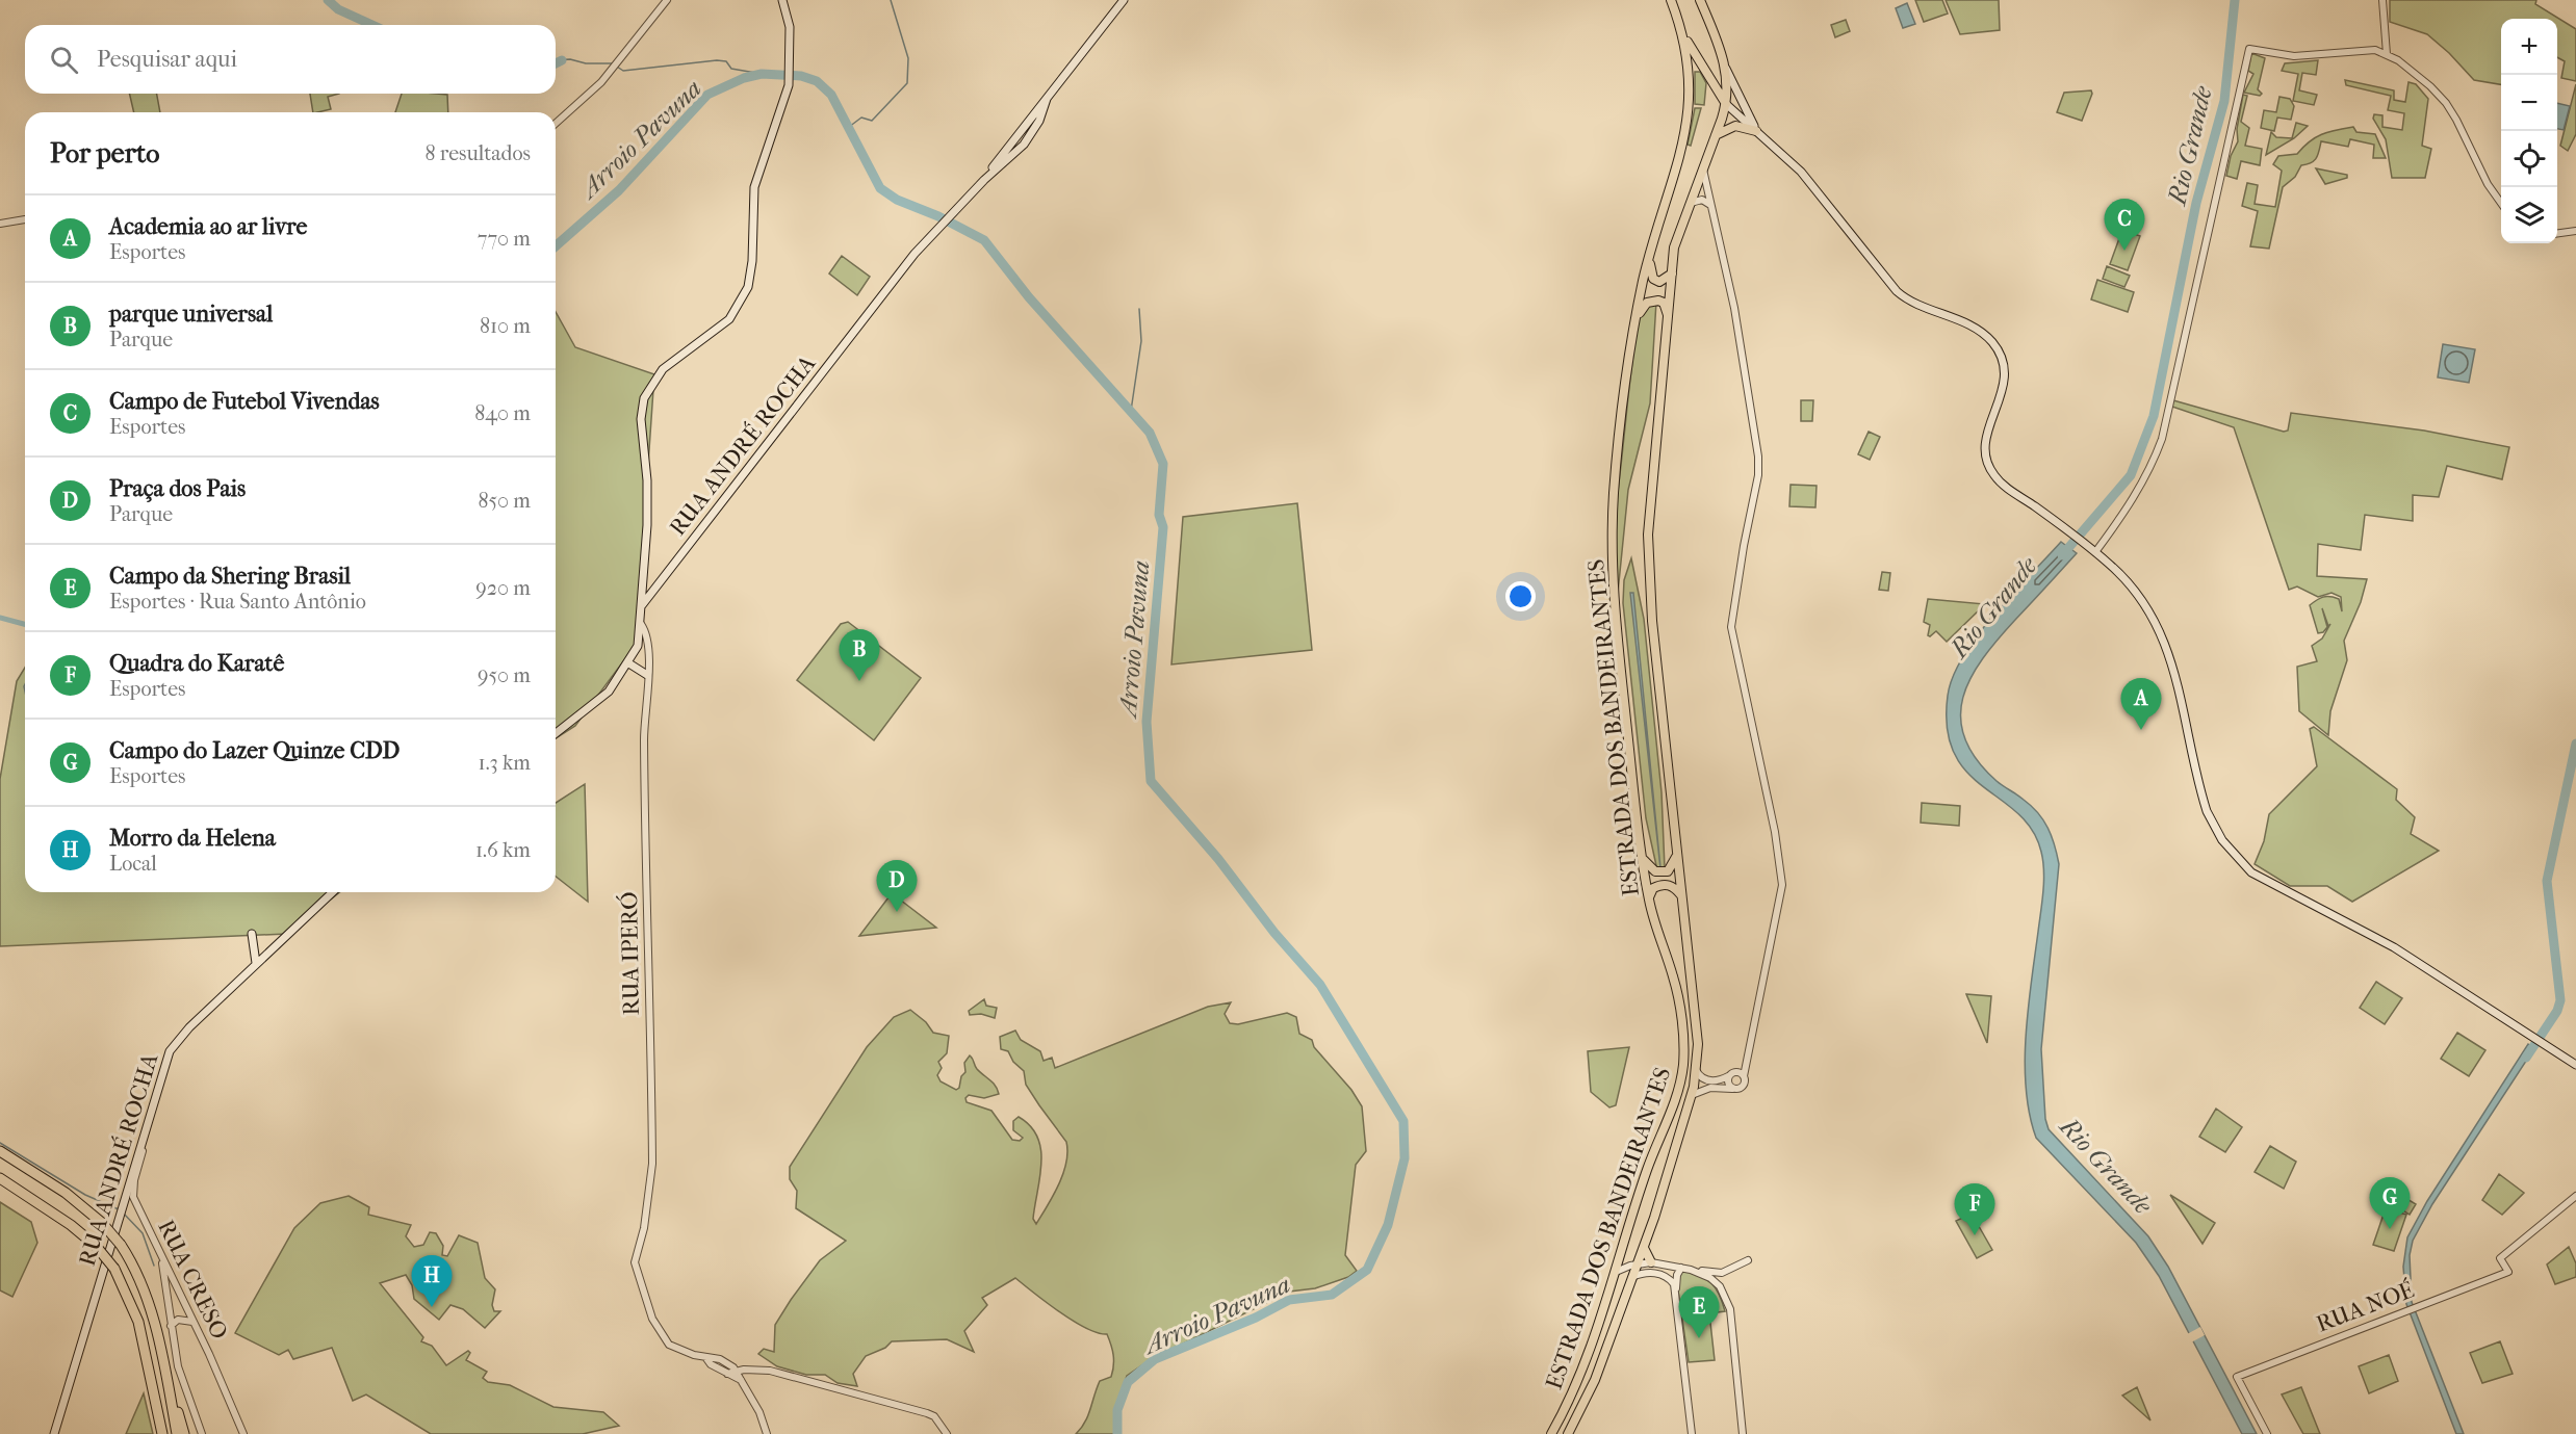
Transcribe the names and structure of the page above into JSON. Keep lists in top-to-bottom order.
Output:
{
  "streets": {
    "main road": ["RUA ANDRÉ ROCHA", "ESTRADA DOS BANDEIRANTES"],
    "street": ["RUA IPERÓ", "RUA CRESO", "RUA NOÉ"]
  },
  "crossings": [
    ["RUA ANDRÉ ROCHA", "RUA CRESO"]
  ],
  "water": ["Arroio Pavuna", "Rio Grande"],
  "page": {
    "map_buttons": ["+", "−"],
    "search": "Pesquisar aqui",
    "heading": ["Por perto", "8 resultados"],
    "list": [
      {
        "mark": "A",
        "name": "Academia ao ar livre",
        "note": "Esportes",
        "value": "770 m"
      },
      {
        "mark": "B",
        "name": "parque universal",
        "note": "Parque",
        "value": "810 m"
      },
      {
        "mark": "C",
        "name": "Campo de Futebol Vivendas",
        "note": "Esportes",
        "value": "840 m"
      },
      {
        "mark": "D",
        "name": "Praça dos Pais",
        "note": "Parque",
        "value": "850 m"
      },
      {
        "mark": "E",
        "name": "Campo da Shering Brasil",
        "note": "Esportes · Rua Santo Antônio",
        "value": "920 m"
      },
      {
        "mark": "F",
        "name": "Quadra do Karatê",
        "note": "Esportes",
        "value": "950 m"
      },
      {
        "mark": "G",
        "name": "Campo do Lazer Quinze CDD",
        "note": "Esportes",
        "value": "1.3 km"
      },
      {
        "mark": "H",
        "name": "Morro da Helena",
        "note": "Local",
        "value": "1.6 km"
      }
    ],
    "pins": [
      "C",
      "B",
      "A",
      "D",
      "G",
      "F",
      "H",
      "E"
    ]
  }
}
